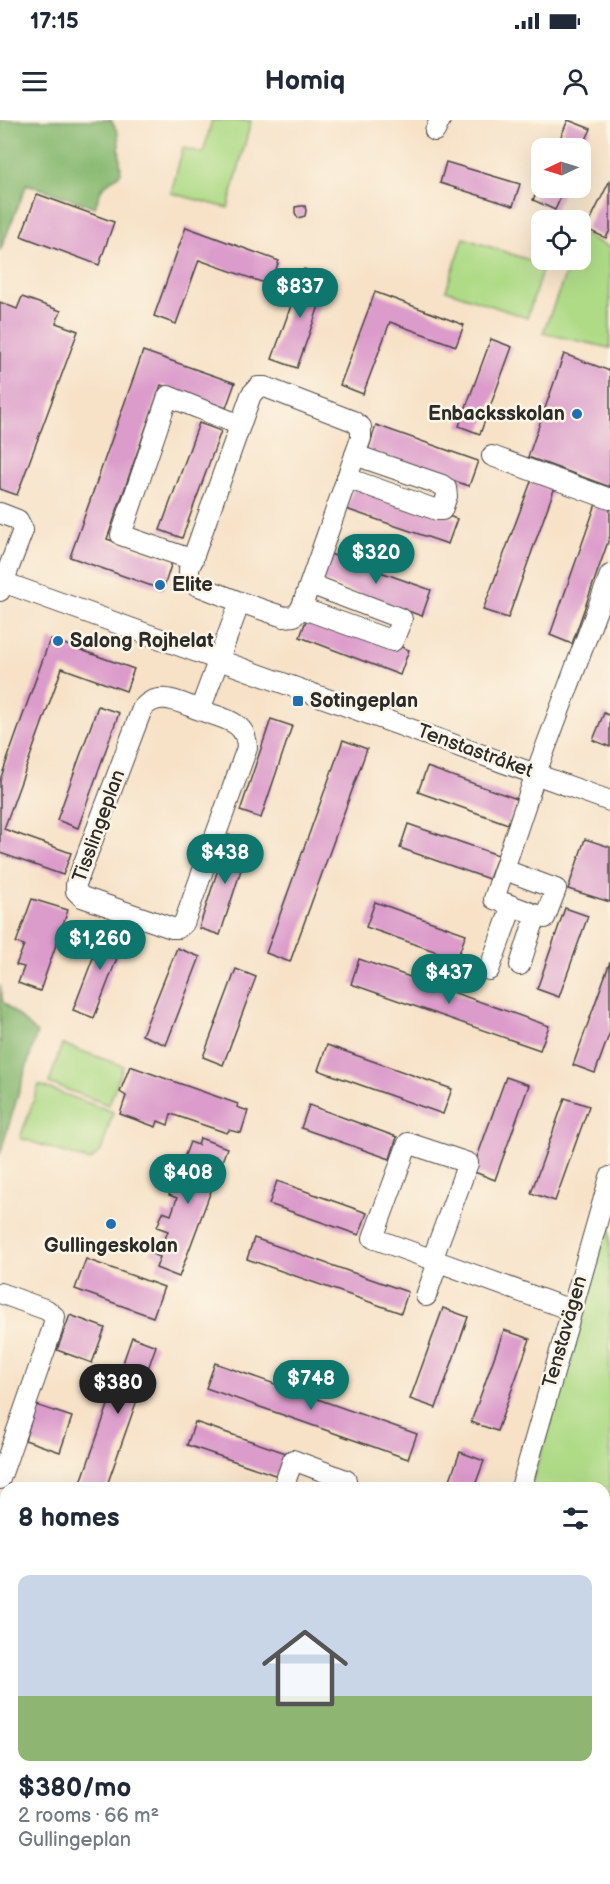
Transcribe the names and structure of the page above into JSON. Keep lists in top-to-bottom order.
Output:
{
  "streets": {
    "street": ["Tenstastråket", "Tisslingeplan", "Tenstavägen"]
  },
  "places": {
    "other": [
      "Enbacksskolan",
      "Elite",
      "Salong Rojhelat",
      "Gullingeskolan"
    ],
    "transit": ["Sotingeplan"]
  },
  "north": "left",
  "page": {
    "status": "17:15",
    "header": "Homiq",
    "price": [
      "$837",
      "$320",
      "$438",
      "$1,260",
      "$437",
      "$408",
      "$748",
      "$380"
    ],
    "heading": "8 homes",
    "list": [
      {
        "name": "$380/mo",
        "note": "2 rooms · 66 m² · Gullingeplan"
      }
    ]
  }
}
